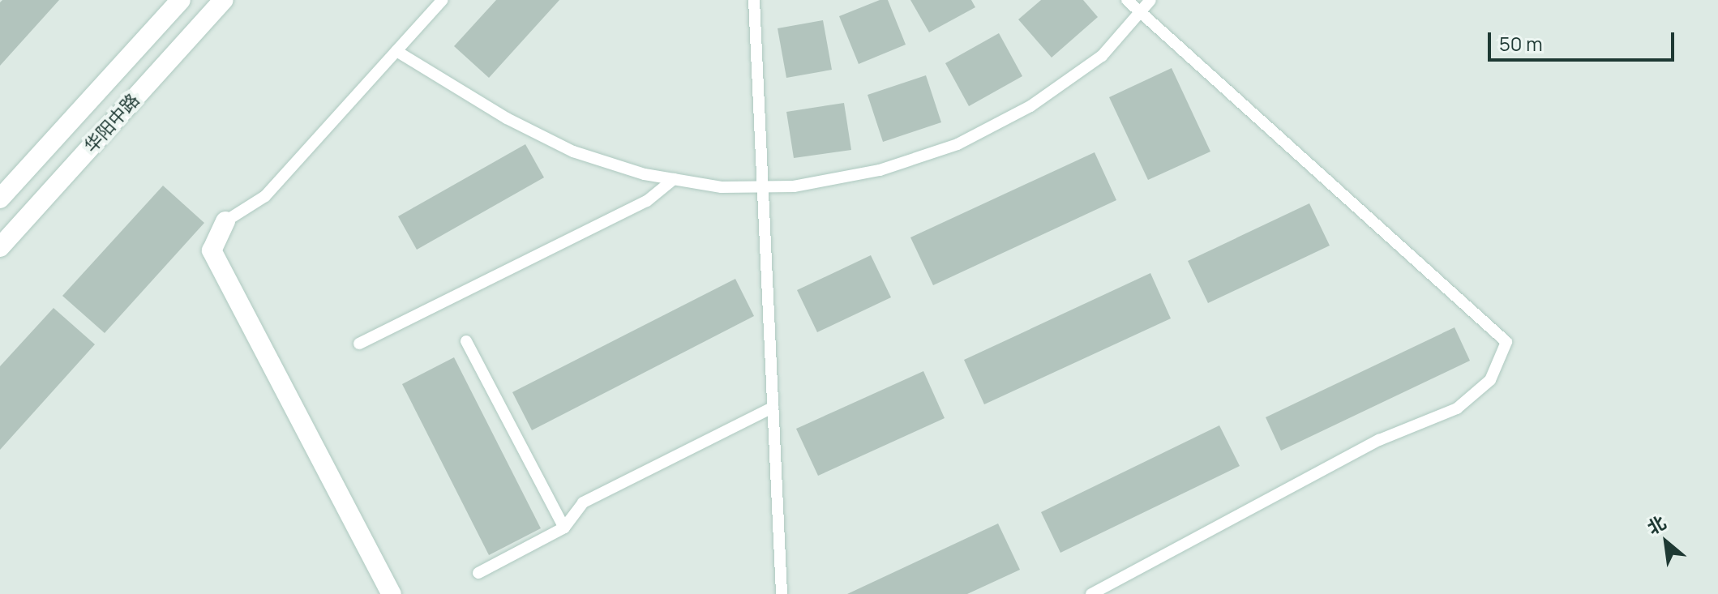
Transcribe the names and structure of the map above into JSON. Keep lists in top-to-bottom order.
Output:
{
  "streets": {
    "main road": ["华阳中路"]
  },
  "scale_bar": "50 m",
  "north": "top left"
}
